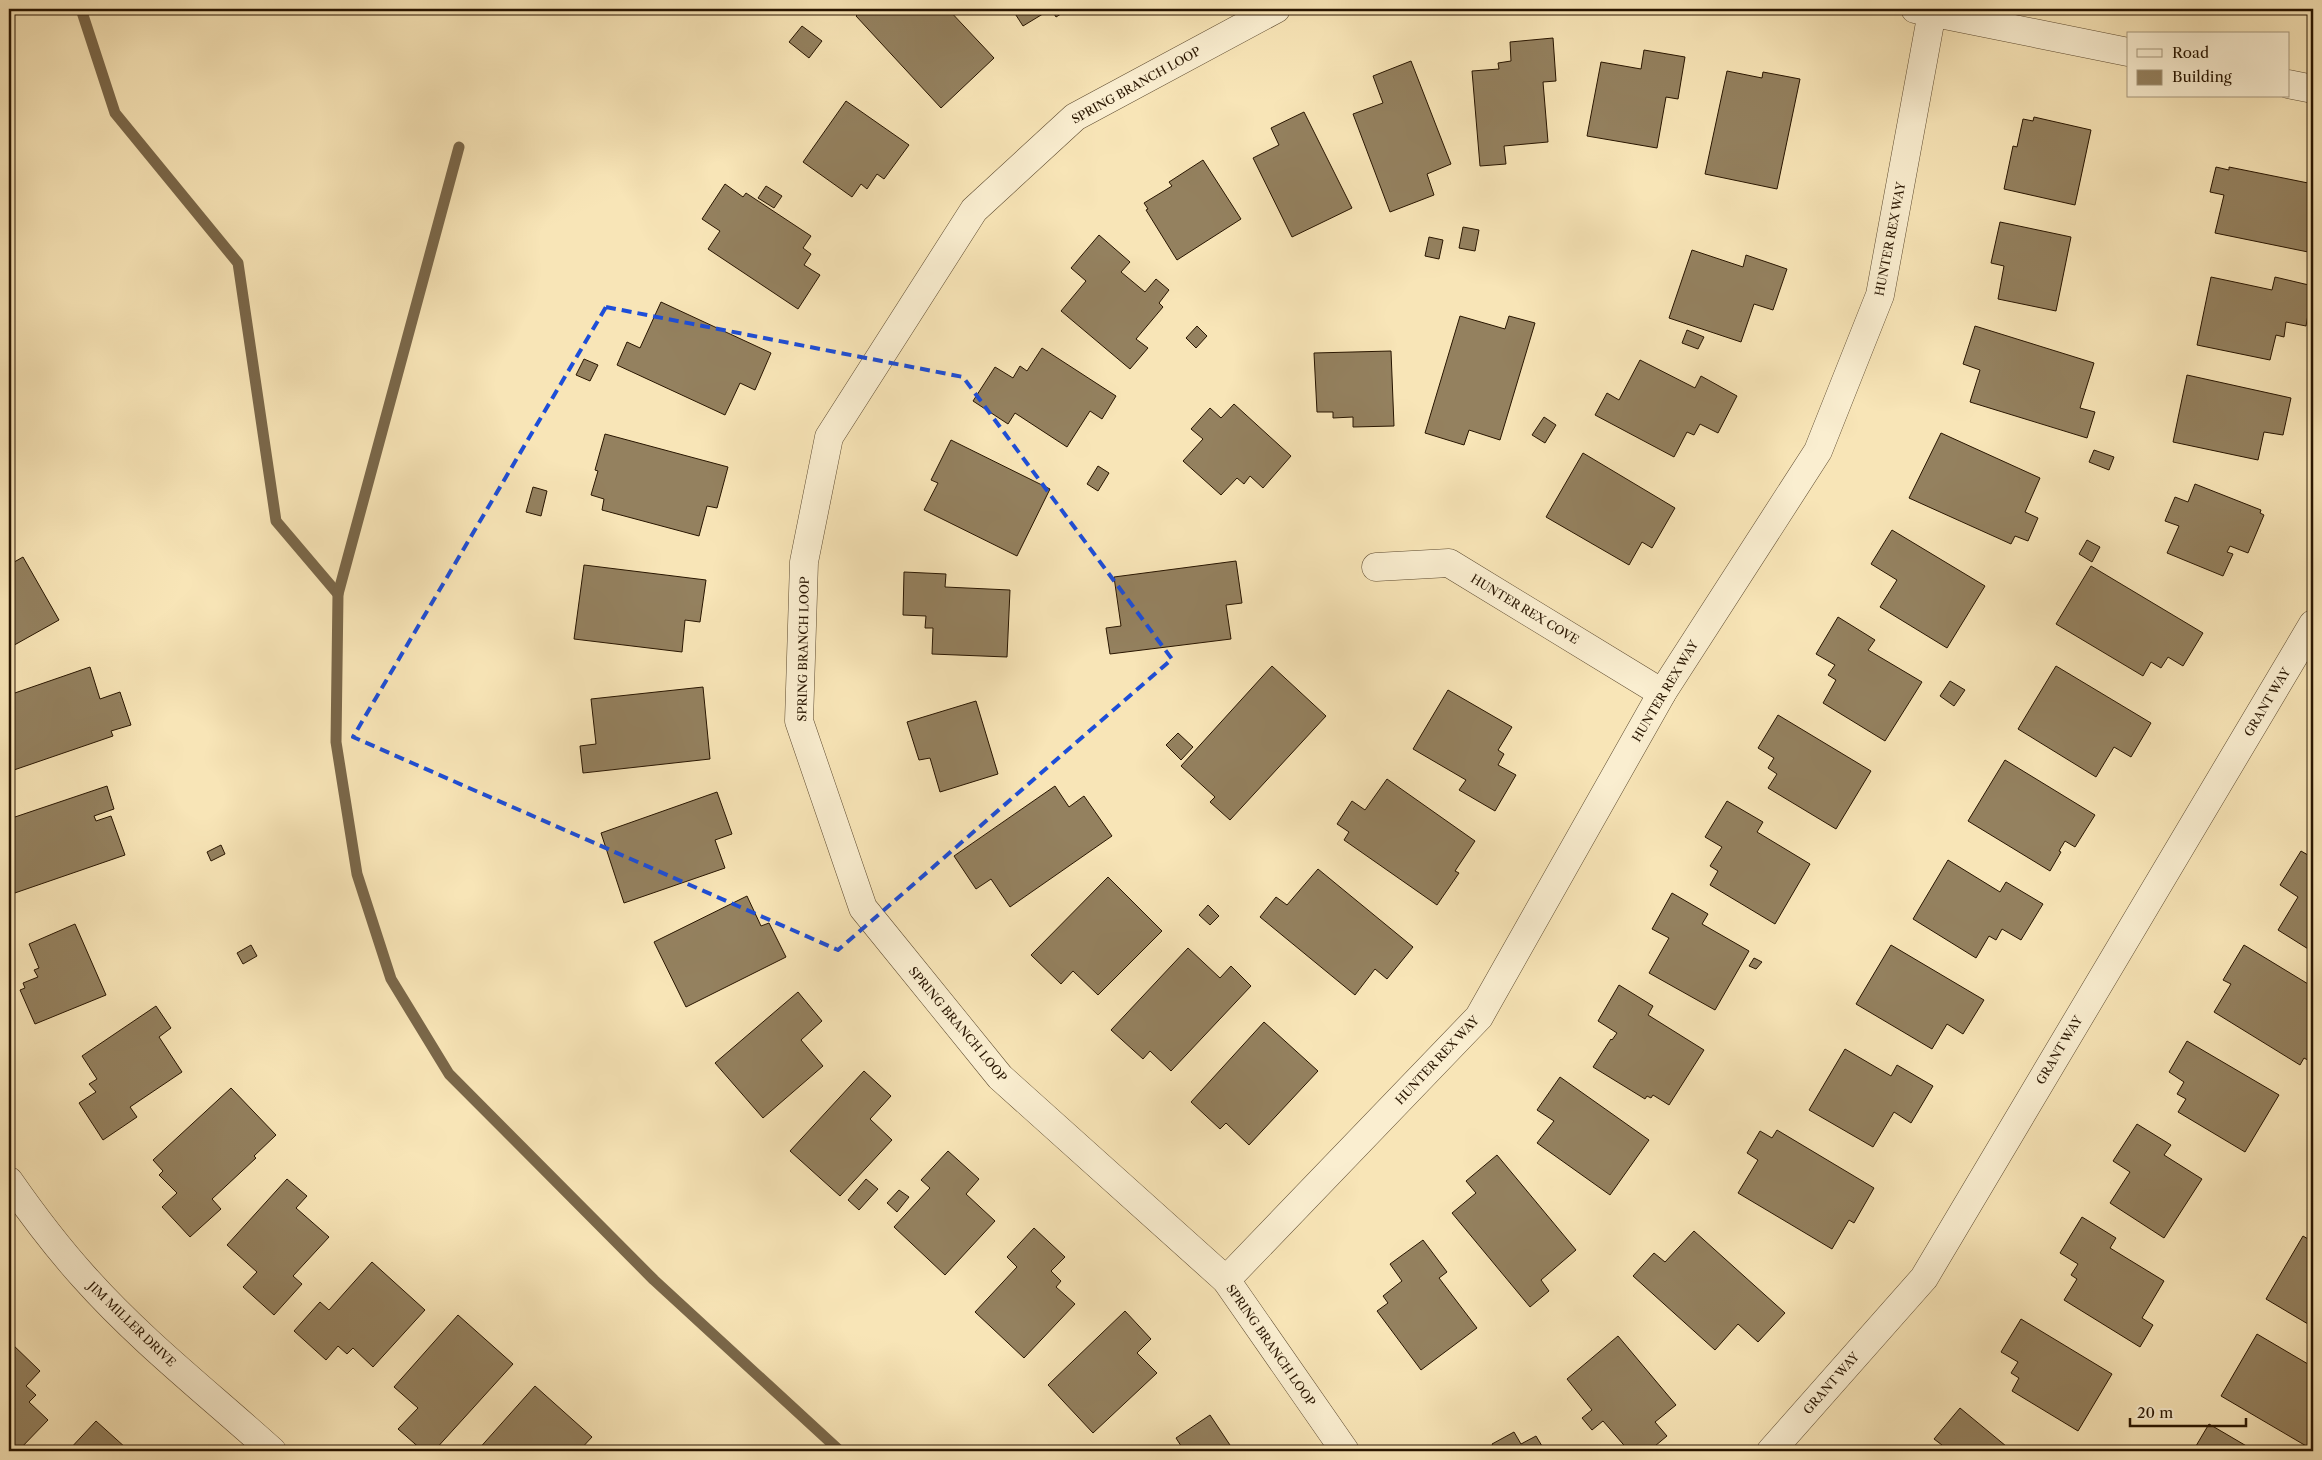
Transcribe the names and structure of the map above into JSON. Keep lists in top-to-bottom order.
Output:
{
  "streets": {
    "street": [
      "SPRING BRANCH LOOP",
      "HUNTER REX WAY",
      "HUNTER REX COVE",
      "GRANT WAY",
      "JIM MILLER DRIVE"
    ]
  },
  "crossings": [
    ["SPRING BRANCH LOOP", "HUNTER REX WAY"],
    ["HUNTER REX WAY", "HUNTER REX COVE"]
  ],
  "legend": ["Road", "Building"],
  "scale_bar": "20 m"
}
